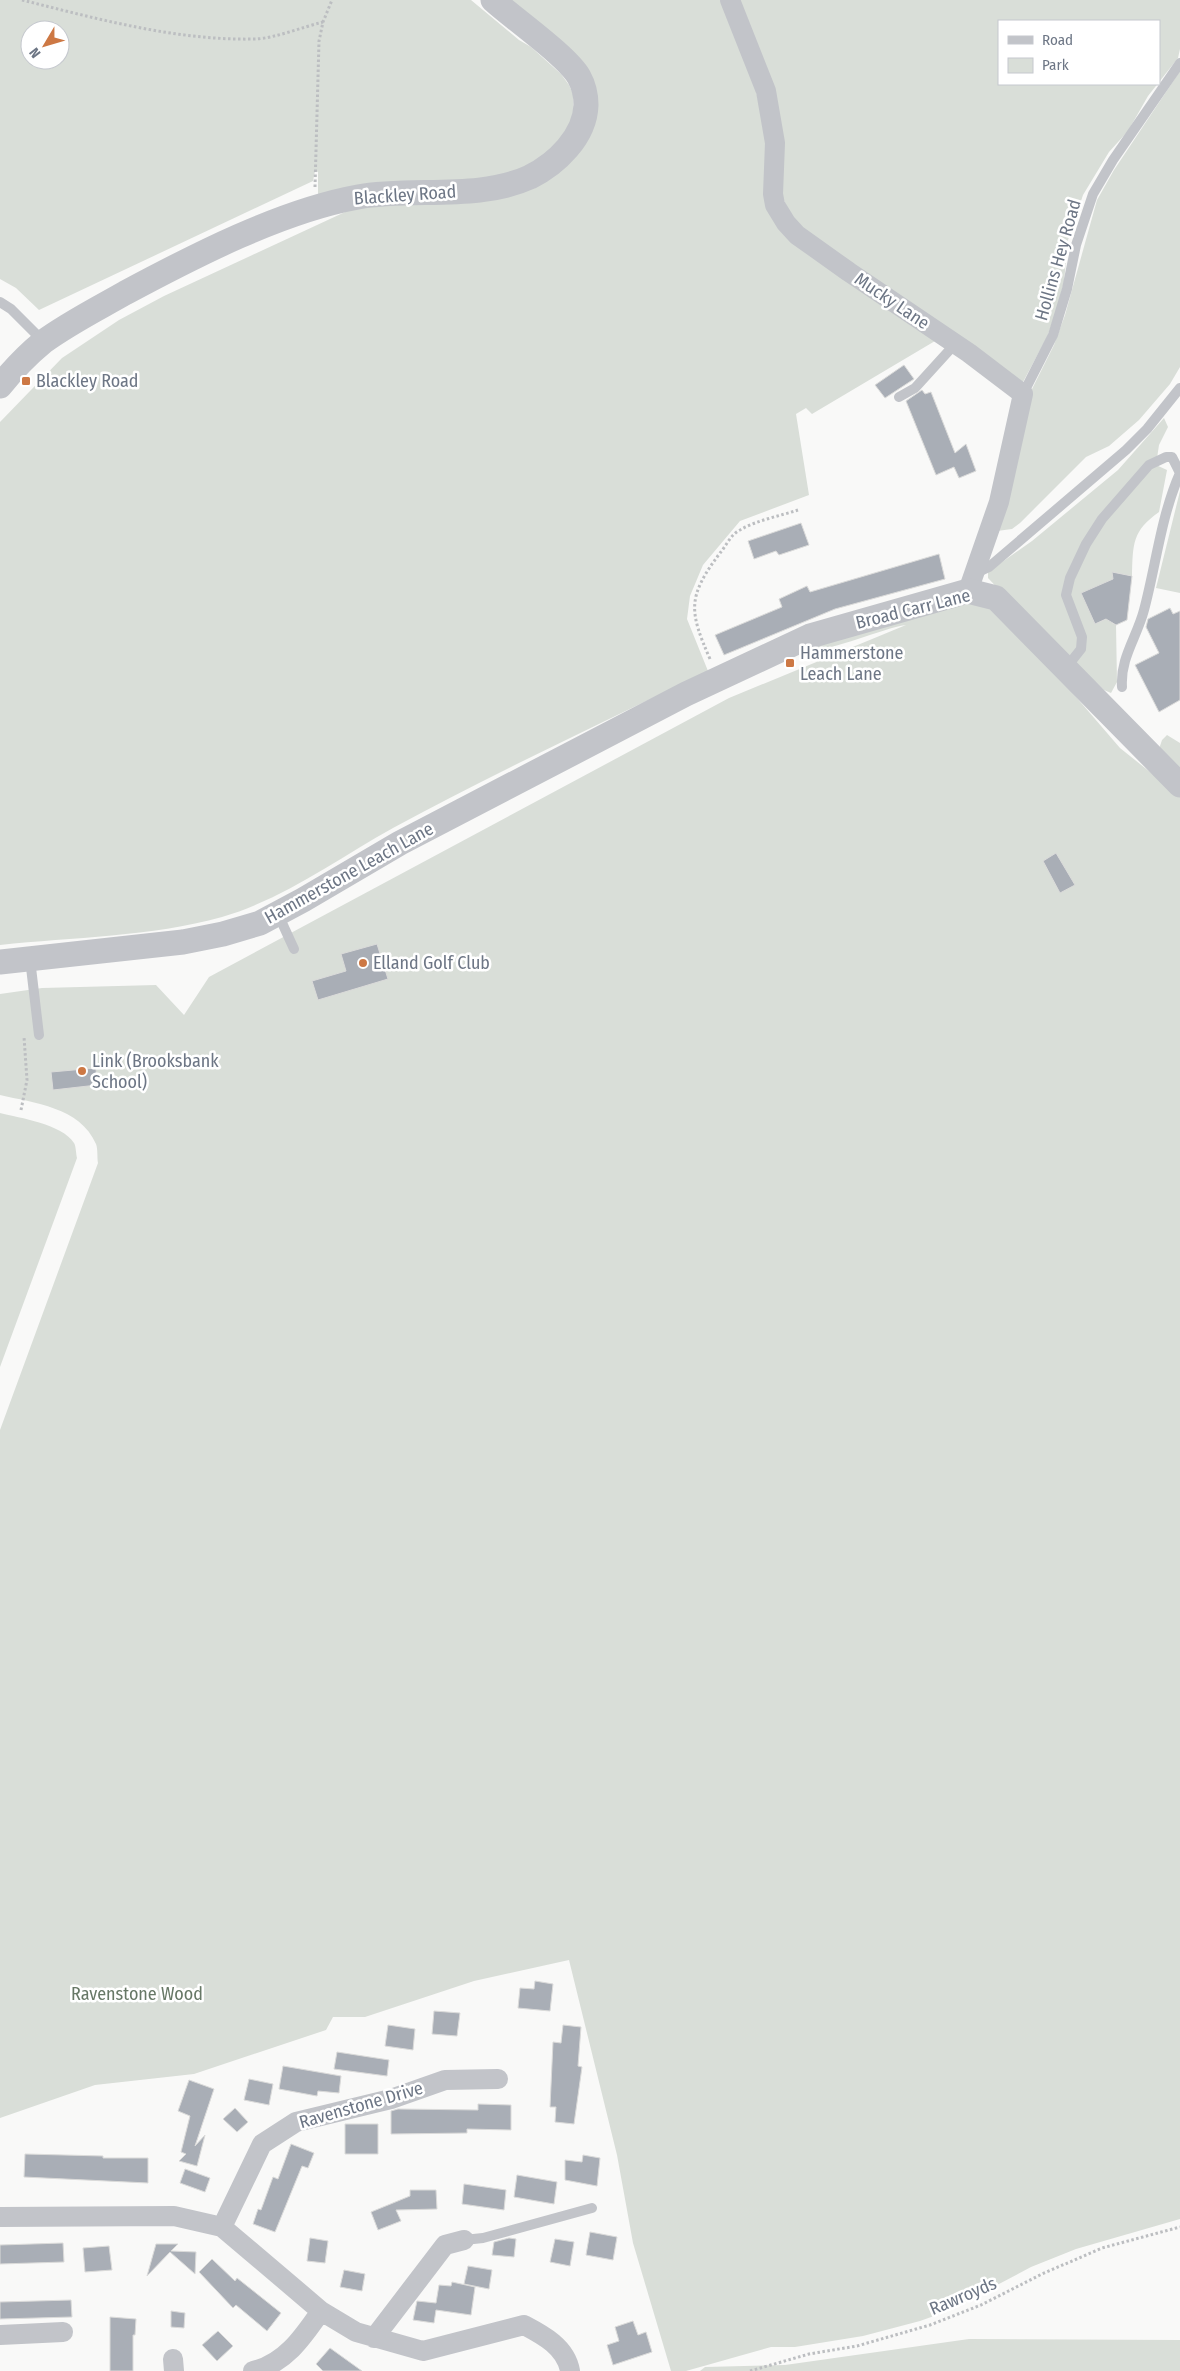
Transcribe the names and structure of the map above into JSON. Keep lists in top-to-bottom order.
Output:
{
  "streets": {
    "street": [
      "Blackley Road",
      "Mucky Lane",
      "Broad Carr Lane",
      "Hammerstone Leach Lane",
      "Ravenstone Drive"
    ],
    "lane": ["Hollins Hey Road"],
    "path": ["Rawroyds"]
  },
  "crossings": [
    ["Hollins Hey Road", "Mucky Lane"],
    ["Broad Carr Lane", "Hammerstone Leach Lane"]
  ],
  "parks": ["Ravenstone Wood"],
  "places": {
    "transit": ["Blackley Road", "Hammerstone Leach Lane"],
    "other": ["Elland Golf Club", "Link (Brooksbank School)"]
  },
  "legend": ["Road", "Park"],
  "north": "bottom left"
}
